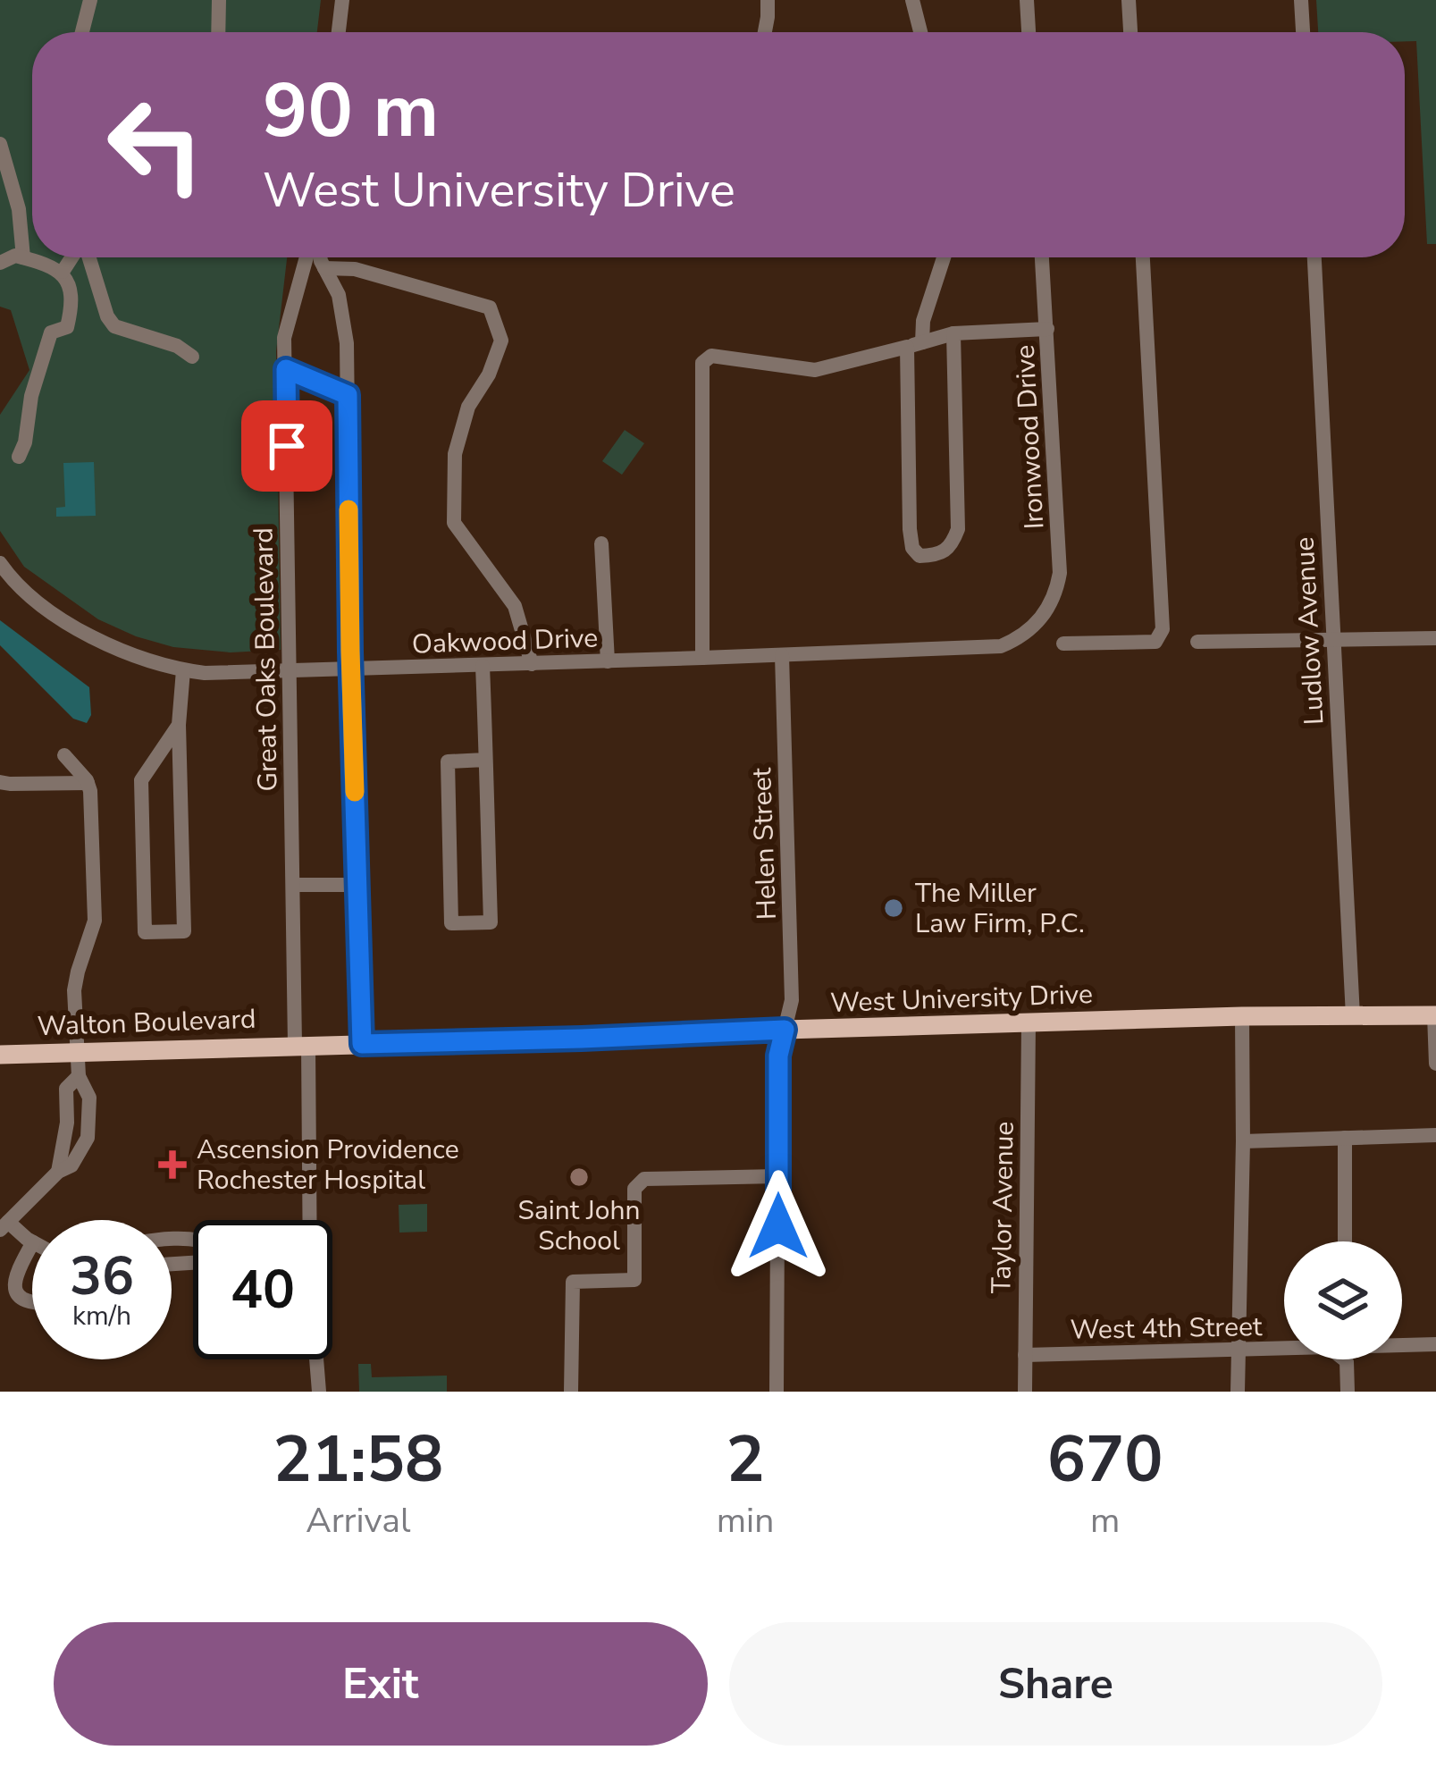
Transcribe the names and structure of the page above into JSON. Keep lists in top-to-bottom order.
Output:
{
  "streets": {
    "main road": ["West University Drive", "Walton Boulevard"],
    "street": [
      "Ironwood Drive",
      "Ludlow Avenue",
      "Oakwood Drive",
      "Great Oaks Boulevard",
      "Helen Street",
      "Taylor Avenue",
      "West 4th Street"
    ]
  },
  "crossings": [
    ["Ironwood Drive", "Oakwood Drive"],
    ["Ludlow Avenue", "West University Drive"],
    ["Oakwood Drive", "Great Oaks Boulevard"],
    ["Oakwood Drive", "Helen Street"],
    ["Great Oaks Boulevard", "West University Drive"],
    ["Great Oaks Boulevard", "Walton Boulevard"],
    ["Helen Street", "West University Drive"],
    ["West University Drive", "Walton Boulevard"],
    ["West University Drive", "Taylor Avenue"],
    ["Taylor Avenue", "West 4th Street"]
  ],
  "places": {
    "other": ["The Miller Law Firm, P.C.", "Saint John School"],
    "health": ["Ascension Providence Rochester Hospital"]
  },
  "page": {
    "turn": ["90 m", "West University Drive"],
    "speed": "36 km/h",
    "limit": "40",
    "eta": [
      "21:58",
      "Arrival",
      "2",
      "min",
      "670",
      "m"
    ],
    "buttons": ["Exit", "Share"]
  }
}
